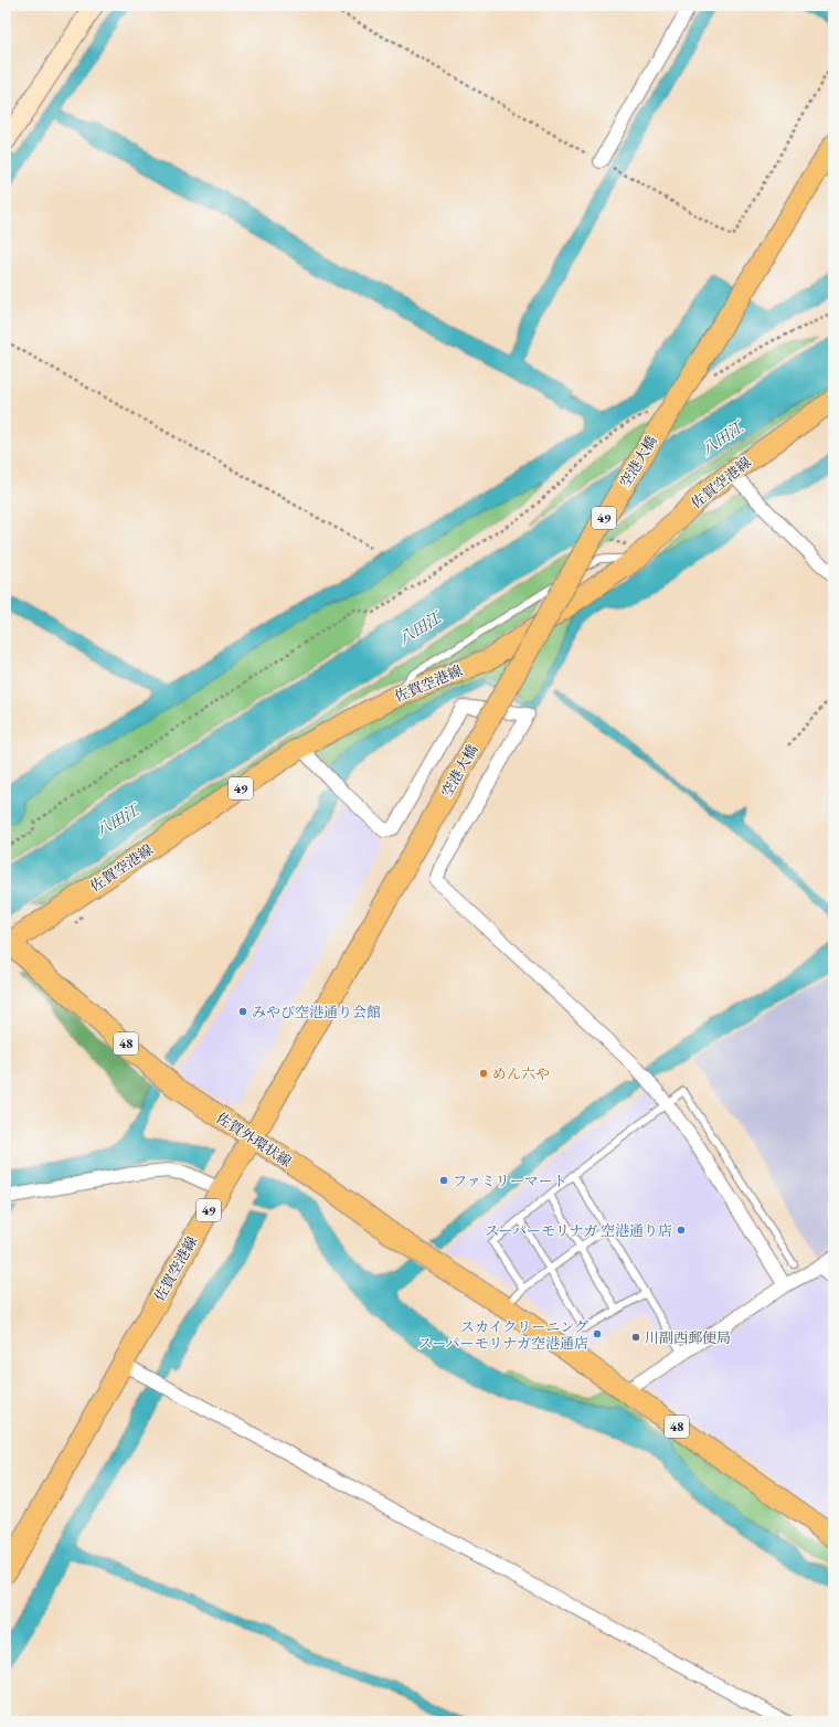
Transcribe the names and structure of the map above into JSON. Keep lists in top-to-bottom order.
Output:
{
  "streets": {
    "main road": [
      "空港大橋",
      "佐賀空港線",
      "49",
      "48",
      "佐賀外環状線"
    ]
  },
  "crossings": [
    ["空港大橋", "佐賀空港線"],
    ["佐賀空港線", "佐賀外環状線"],
    ["48", "佐賀外環状線"]
  ],
  "water": ["八田江"],
  "places": [
    "みやび空港通り会館",
    "めん六や",
    "ファミリーマート",
    "スーパーモリナガ 空港通り店",
    "スカイクリーニング スーパーモリナガ空港通店",
    "川副西郵便局"
  ]
}
